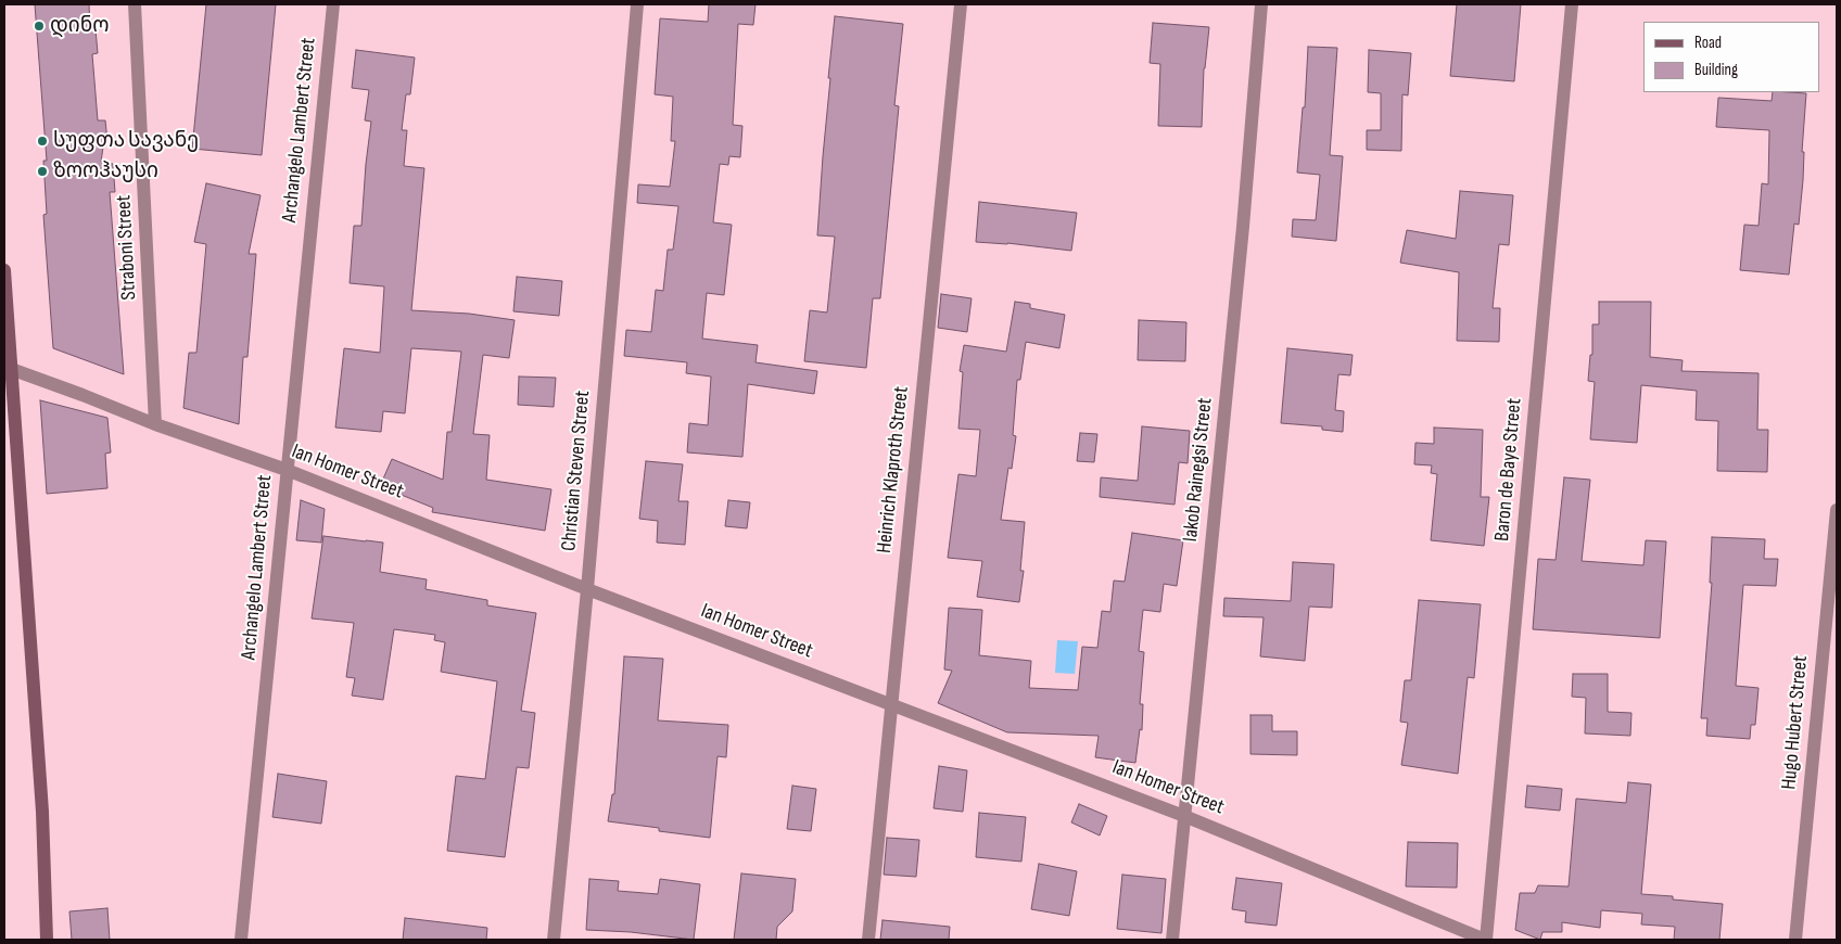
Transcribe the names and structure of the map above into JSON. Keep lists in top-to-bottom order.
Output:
{
  "streets": {
    "street": [
      "Archangelo Lambert Street",
      "Straboni Street",
      "Heinrich Klaproth Street",
      "Iakob Rainegsi Street",
      "Baron de Baye Street",
      "Christian Steven Street",
      "Ian Homer Street",
      "Hugo Hubert Street"
    ]
  },
  "crossings": [
    ["Archangelo Lambert Street", "Ian Homer Street"],
    ["Straboni Street", "Ian Homer Street"],
    ["Heinrich Klaproth Street", "Ian Homer Street"],
    ["Iakob Rainegsi Street", "Ian Homer Street"],
    ["Baron de Baye Street", "Ian Homer Street"],
    ["Christian Steven Street", "Ian Homer Street"]
  ],
  "places": ["დინო", "სუფთა სავანე", "ზოოჰაუსი"],
  "legend": ["Road", "Building"]
}
